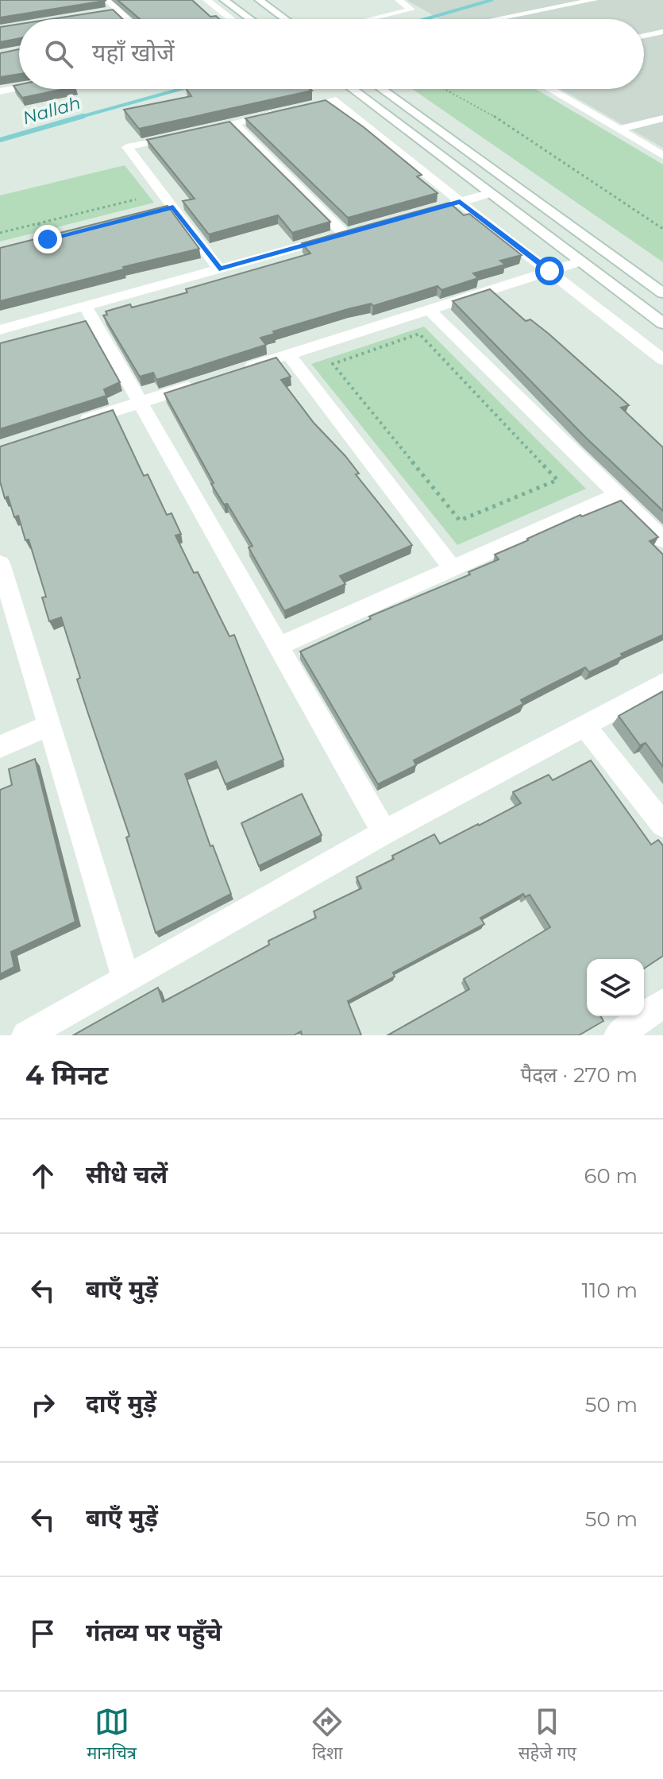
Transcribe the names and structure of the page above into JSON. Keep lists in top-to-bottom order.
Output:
{
  "water": ["Nallah"],
  "page": {
    "search": "यहाँ खोजें",
    "heading": ["4 मिनट", "पैदल · 270 m"],
    "list": [
      ["सीधे चलें", "60 m"],
      ["बाएँ मुड़ें", "110 m"],
      ["दाएँ मुड़ें", "50 m"],
      ["बाएँ मुड़ें", "50 m"],
      "गंतव्य पर पहुँचे"
    ],
    "nav": ["मानचित्र", "दिशा", "सहेजे गए"]
  }
}
